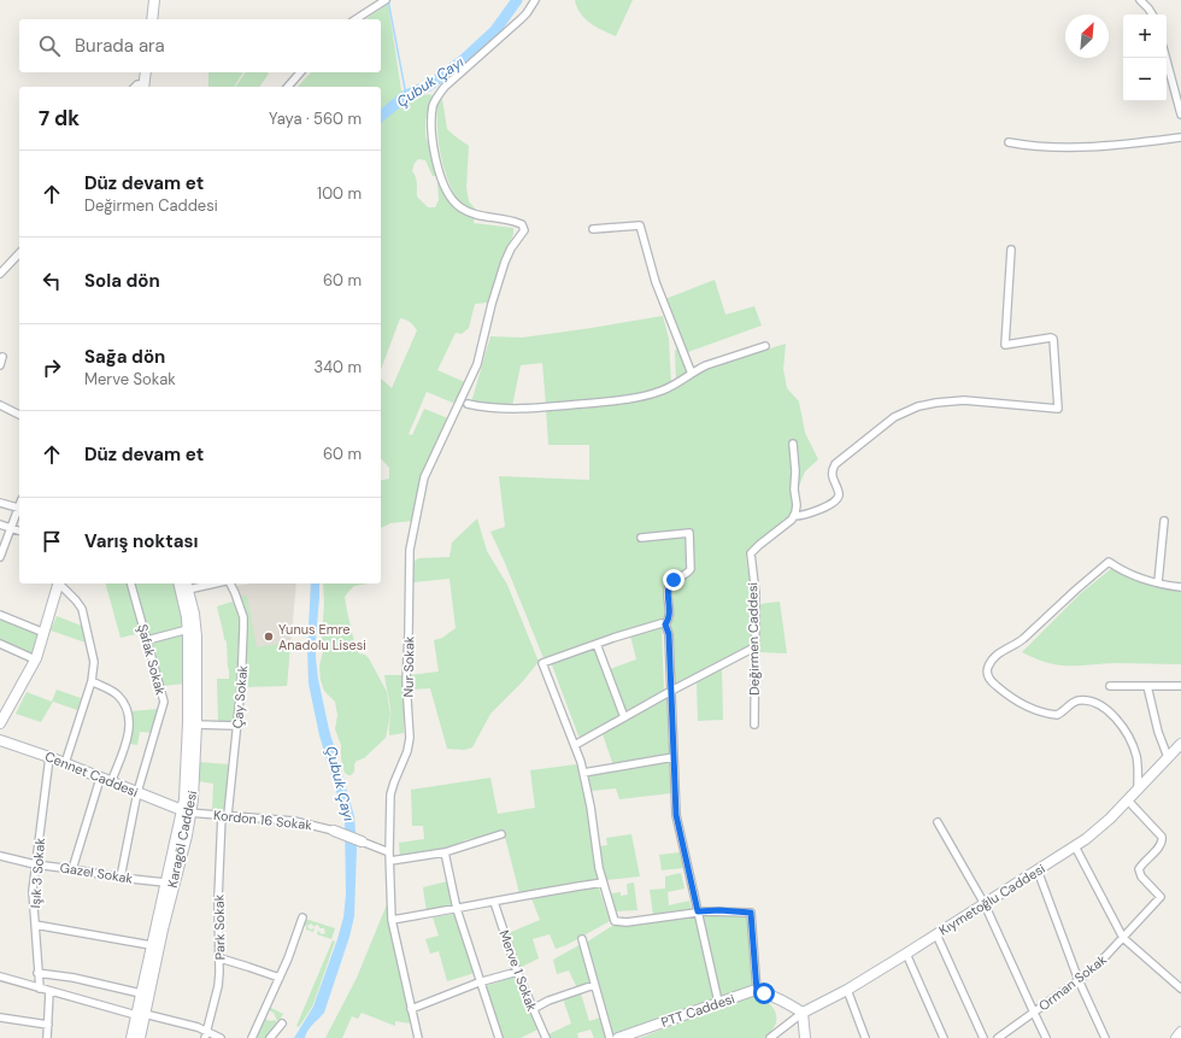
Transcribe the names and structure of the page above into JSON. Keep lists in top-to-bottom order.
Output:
{
  "streets": {
    "main road": [
      "Cennet Caddesi",
      "Karagöl Caddesi",
      "Kıymetoğlu Caddesi",
      "PTT Caddesi"
    ],
    "street": [
      "Değirmen Caddesi",
      "Şafak Sokak",
      "Nur Sokak",
      "Çay Sokak",
      "Kordon 16 Sokak",
      "Işık 3 Sokak",
      "Gazel Sokak",
      "Park Sokak",
      "Merve 1 Sokak",
      "Orman Sokak"
    ]
  },
  "crossings": [
    ["Şafak Sokak", "Cennet Caddesi"],
    ["Şafak Sokak", "Gazel Sokak"],
    ["Çay Sokak", "Kordon 16 Sokak"],
    ["Çay Sokak", "Park Sokak"],
    ["Cennet Caddesi", "Kordon 16 Sokak"],
    ["Cennet Caddesi", "Karagöl Caddesi"],
    ["Cennet Caddesi", "Işık 3 Sokak"],
    ["Kordon 16 Sokak", "Karagöl Caddesi"],
    ["Kordon 16 Sokak", "Park Sokak"],
    ["Işık 3 Sokak", "Gazel Sokak"],
    ["Kıymetoğlu Caddesi", "Orman Sokak"]
  ],
  "water": ["Çubuk Çayı"],
  "places": ["Yunus Emre Anadolu Lisesi"],
  "north": "top right",
  "page": {
    "map_buttons": ["+", "−"],
    "search": "Burada ara",
    "heading": ["7 dk", "Yaya · 560 m"],
    "list": [
      ["Düz devam et", "Değirmen Caddesi", "100 m"],
      ["Sola dön", "60 m"],
      ["Sağa dön", "Merve Sokak", "340 m"],
      ["Düz devam et", "60 m"],
      "Varış noktası"
    ]
  }
}
